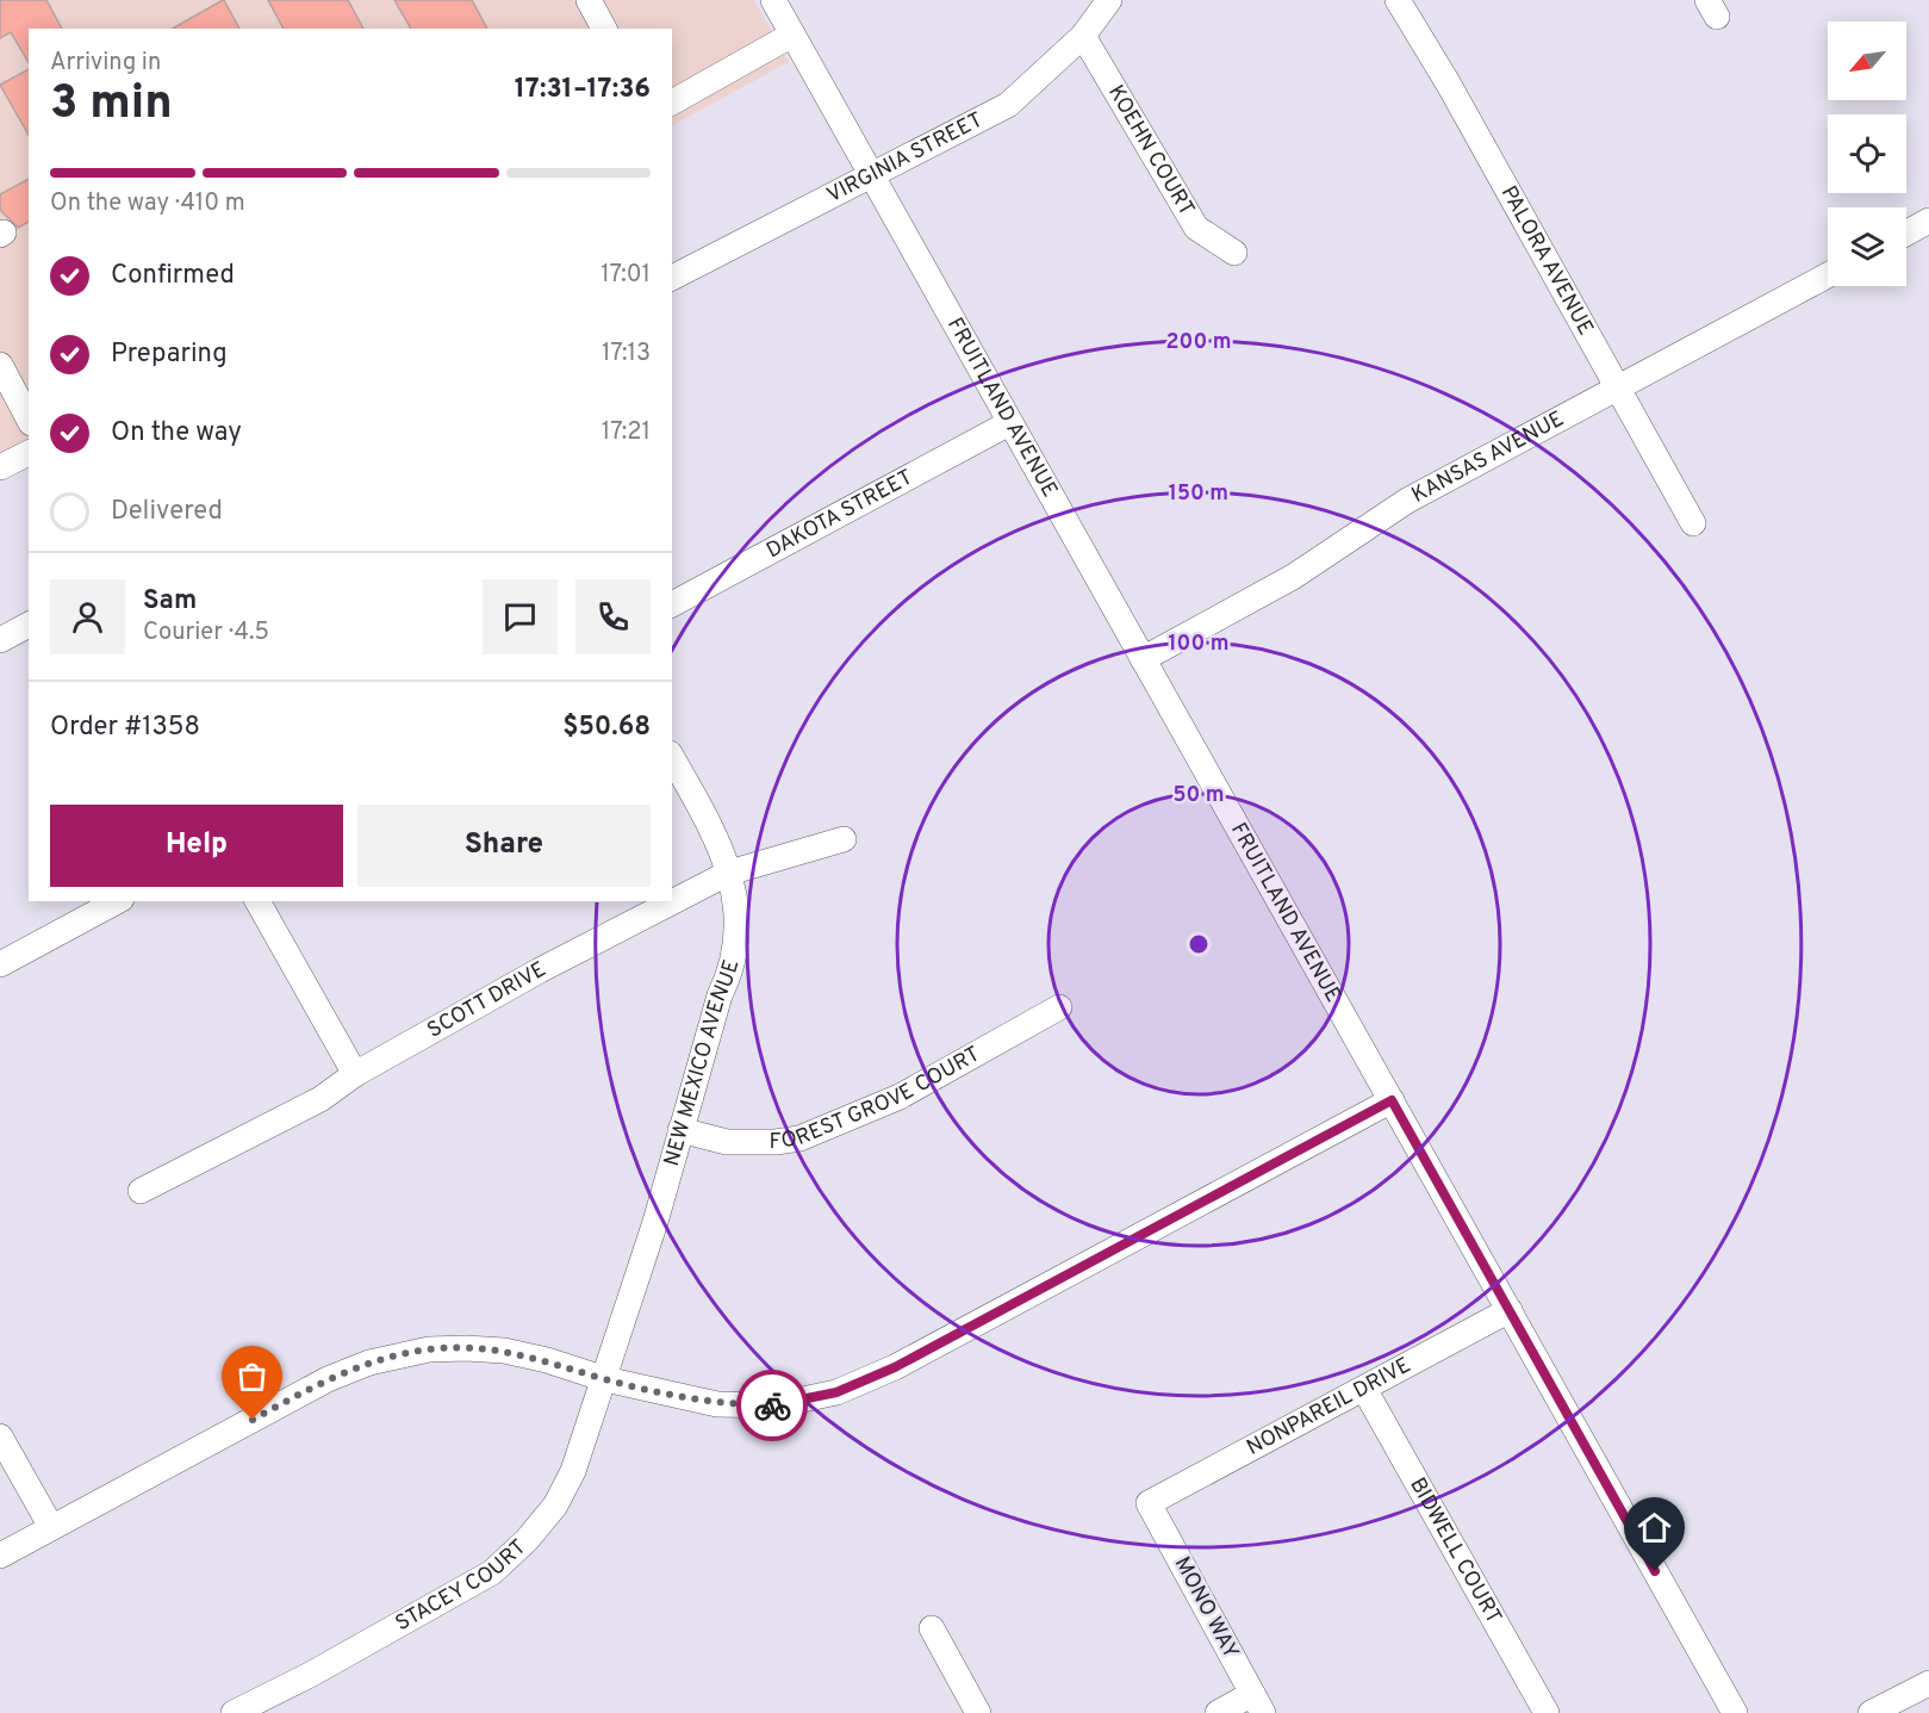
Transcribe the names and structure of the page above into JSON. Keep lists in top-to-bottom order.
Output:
{
  "streets": {
    "street": [
      "KOEHN COURT",
      "VIRGINIA STREET",
      "PALORA AVENUE",
      "FRUITLAND AVENUE",
      "KANSAS AVENUE",
      "DAKOTA STREET",
      "SCOTT DRIVE",
      "NEW MEXICO AVENUE",
      "FOREST GROVE COURT",
      "NONPAREIL DRIVE",
      "BIDWELL COURT",
      "STACEY COURT",
      "MONO WAY"
    ]
  },
  "crossings": [
    ["KOEHN COURT", "VIRGINIA STREET"],
    ["VIRGINIA STREET", "FRUITLAND AVENUE"],
    ["PALORA AVENUE", "KANSAS AVENUE"],
    ["FRUITLAND AVENUE", "KANSAS AVENUE"],
    ["FRUITLAND AVENUE", "DAKOTA STREET"],
    ["FRUITLAND AVENUE", "NONPAREIL DRIVE"],
    ["SCOTT DRIVE", "NEW MEXICO AVENUE"],
    ["NEW MEXICO AVENUE", "FOREST GROVE COURT"],
    ["NEW MEXICO AVENUE", "STACEY COURT"],
    ["NONPAREIL DRIVE", "BIDWELL COURT"],
    ["NONPAREIL DRIVE", "MONO WAY"]
  ],
  "north": "bottom left",
  "page": {
    "heading": ["3 min", "Arriving in", "17:31–17:36"],
    "panel": [
      "Sam",
      "Courier · 4.5",
      "Order #1358",
      "$50.68"
    ],
    "bar": "On the way · 410 m",
    "list": [
      ["Confirmed", "17:01"],
      ["Preparing", "17:13"],
      ["On the way", "17:21"],
      "Delivered"
    ],
    "buttons": ["Help", "Share"]
  },
  "rings": [
    "200 m",
    "150 m",
    "100 m",
    "50 m"
  ]
}
